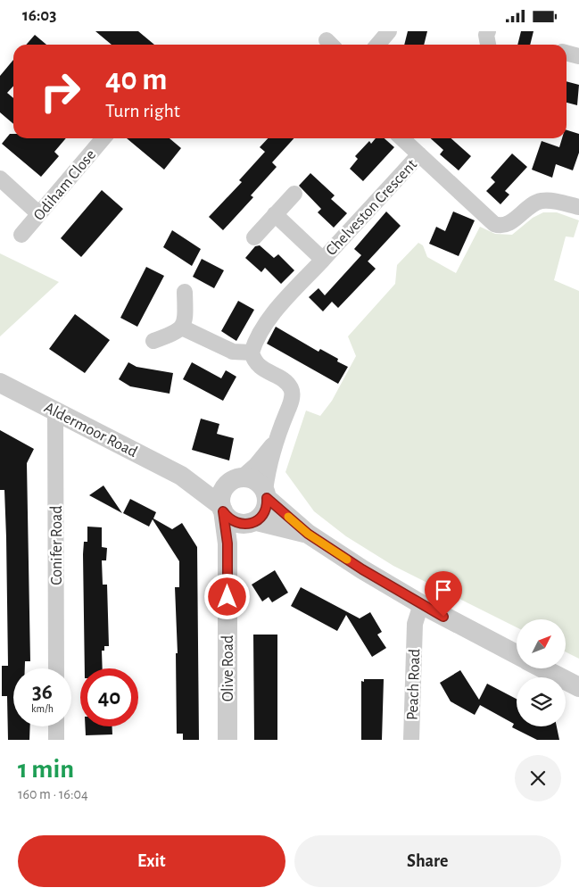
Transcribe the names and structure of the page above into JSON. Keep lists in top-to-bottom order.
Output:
{
  "streets": {
    "street": [
      "Odiham Close",
      "Chelveston Crescent",
      "Aldermoor Road",
      "Conifer Road",
      "Olive Road",
      "Peach Road"
    ]
  },
  "crossings": [
    ["Aldermoor Road", "Conifer Road"],
    ["Aldermoor Road", "Olive Road"]
  ],
  "north": "top right",
  "page": {
    "status": "16:03",
    "turn": ["40 m", "Turn right"],
    "speed": "36 km/h",
    "limit": "40",
    "heading": ["1 min", "160 m · 16:04"],
    "buttons": ["Exit", "Share"]
  }
}
